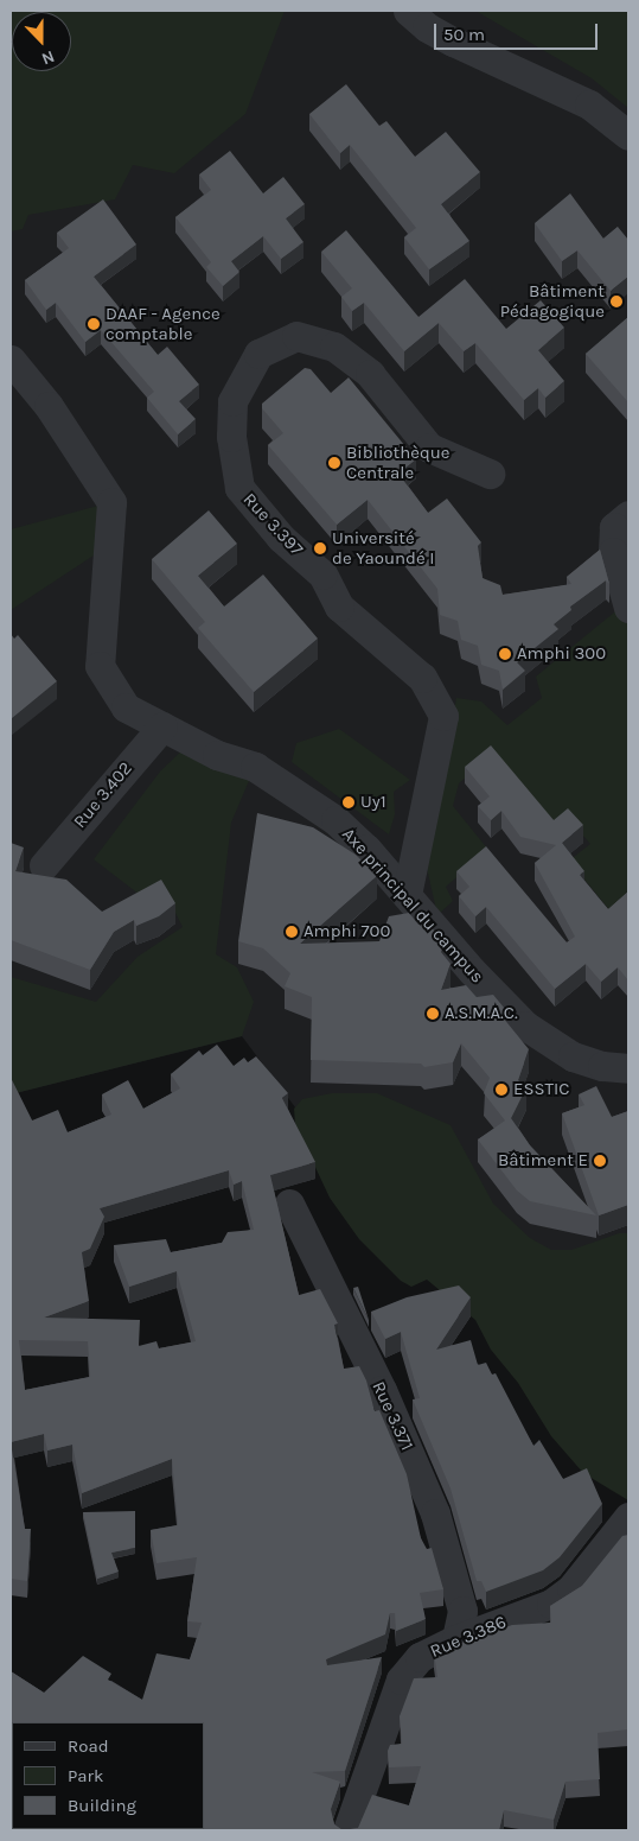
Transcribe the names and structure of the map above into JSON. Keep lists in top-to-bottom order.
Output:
{
  "streets": {
    "street": [
      "Rue 3.397",
      "Rue 3.402",
      "Axe principal du campus",
      "Rue 3.371",
      "Rue 3.386"
    ]
  },
  "crossings": [
    ["Rue 3.397", "Axe principal du campus"],
    ["Rue 3.402", "Axe principal du campus"],
    ["Rue 3.371", "Rue 3.386"]
  ],
  "places": [
    "Bâtiment Pédagogique",
    "DAAF - Agence comptable",
    "Bibliothèque Centrale",
    "Université de Yaoundé I",
    "Amphi 300",
    "Uy1",
    "Amphi 700",
    "A.S.M.A.C.",
    "ESSTIC",
    "Bâtiment E"
  ],
  "legend": ["Road", "Park", "Building"],
  "scale_bar": "50 m",
  "north": "bottom"
}
